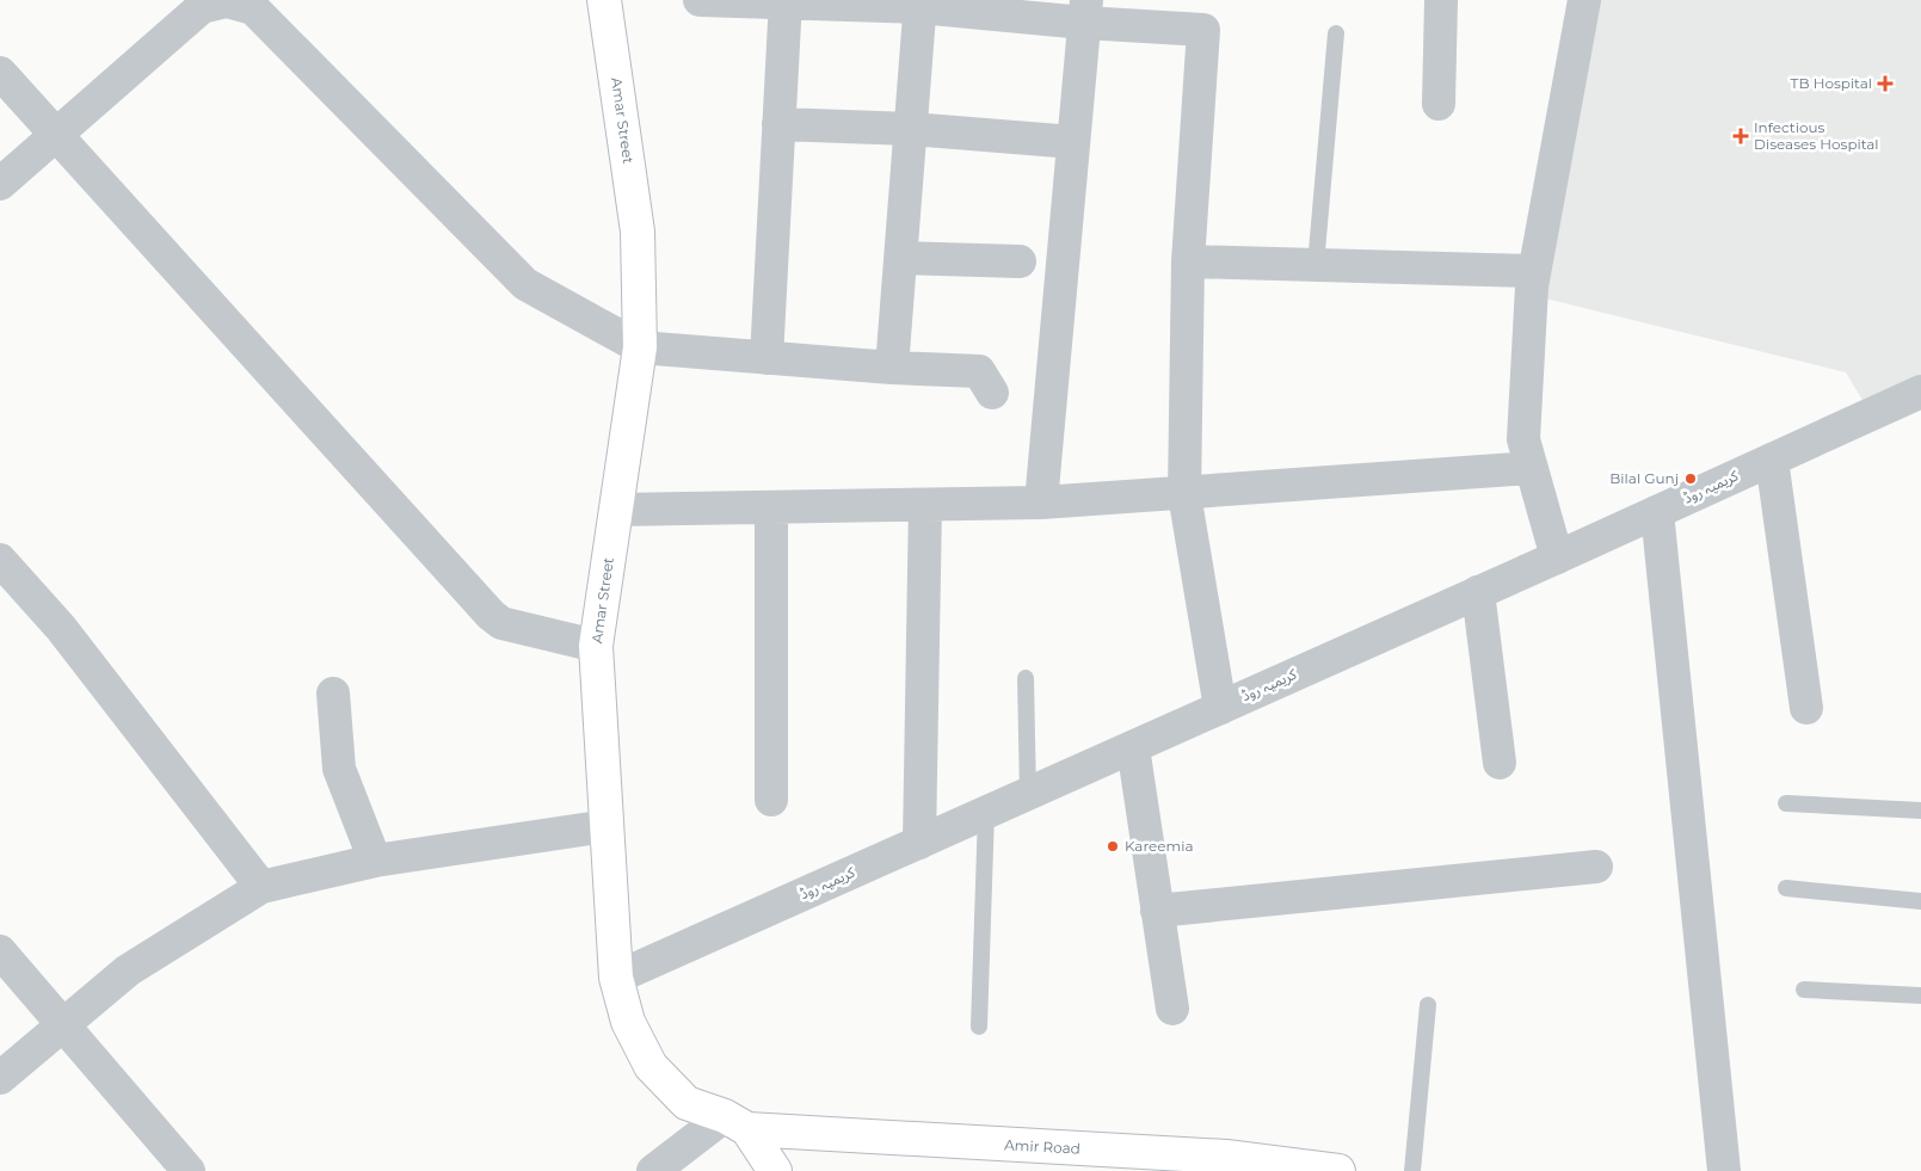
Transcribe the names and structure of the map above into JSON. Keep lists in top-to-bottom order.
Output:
{
  "streets": {
    "main road": ["Amar Street", "Amir Road"],
    "street": ["کریمیہ روڈ"]
  },
  "crossings": [
    ["Amar Street", "کریمیہ روڈ"],
    ["Amar Street", "Amir Road"]
  ],
  "places": {
    "health": ["TB Hospital", "Infectious Diseases Hospital"],
    "other": ["Bilal Gunj", "Kareemia"]
  }
}
